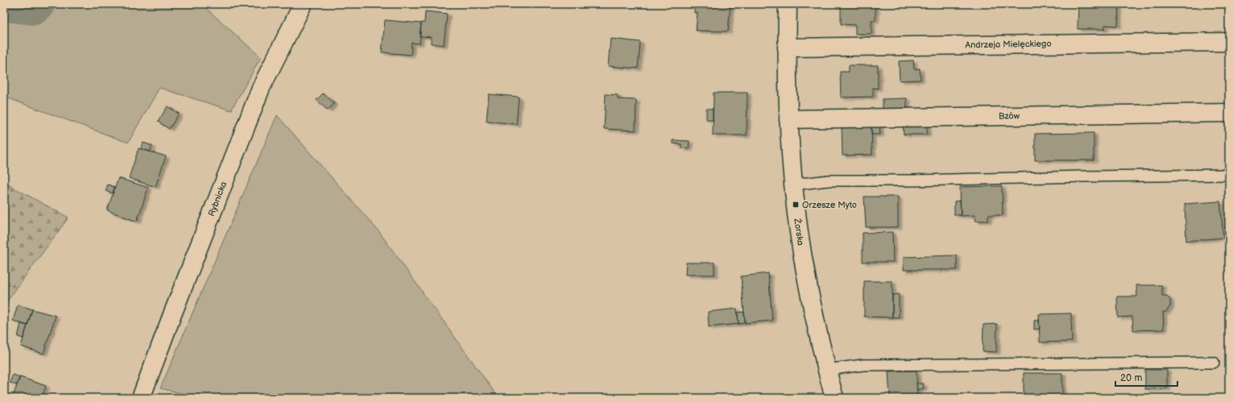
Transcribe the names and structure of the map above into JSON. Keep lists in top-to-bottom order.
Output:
{
  "streets": {
    "street": [
      "Andrzeja Mielęckiego",
      "Bzów",
      "Rybnicka",
      "Żorska"
    ]
  },
  "crossings": [
    ["Andrzeja Mielęckiego", "Żorska"],
    ["Bzów", "Żorska"]
  ],
  "places": {
    "transit": ["Orzesze Myto"]
  },
  "scale_bar": "20 m"
}
